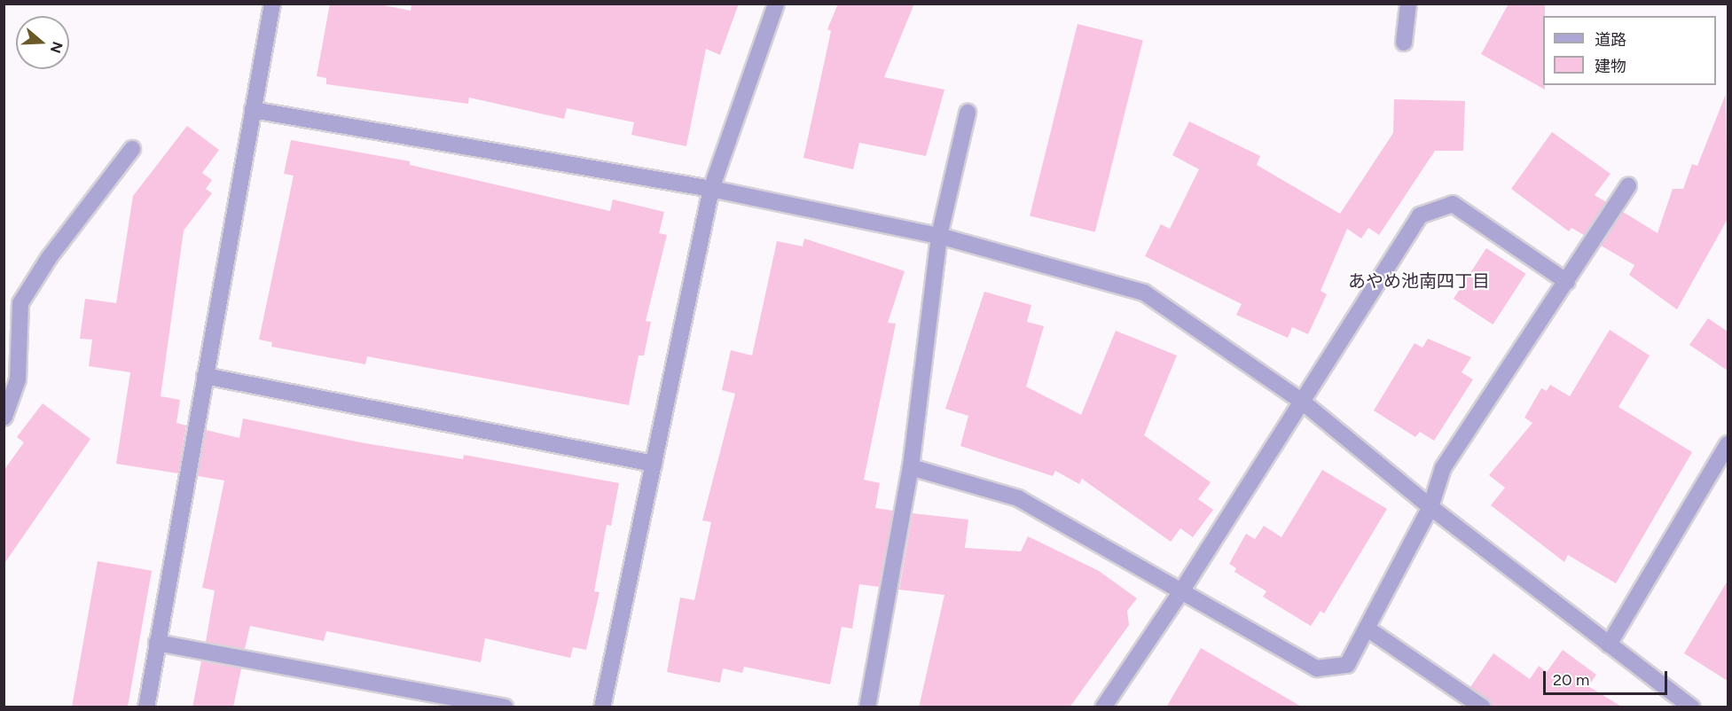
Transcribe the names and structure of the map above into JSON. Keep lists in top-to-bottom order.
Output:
{
  "districts": ["あやめ池南四丁目"],
  "legend": ["道路", "建物"],
  "scale_bar": "20 m",
  "north": "right"
}
